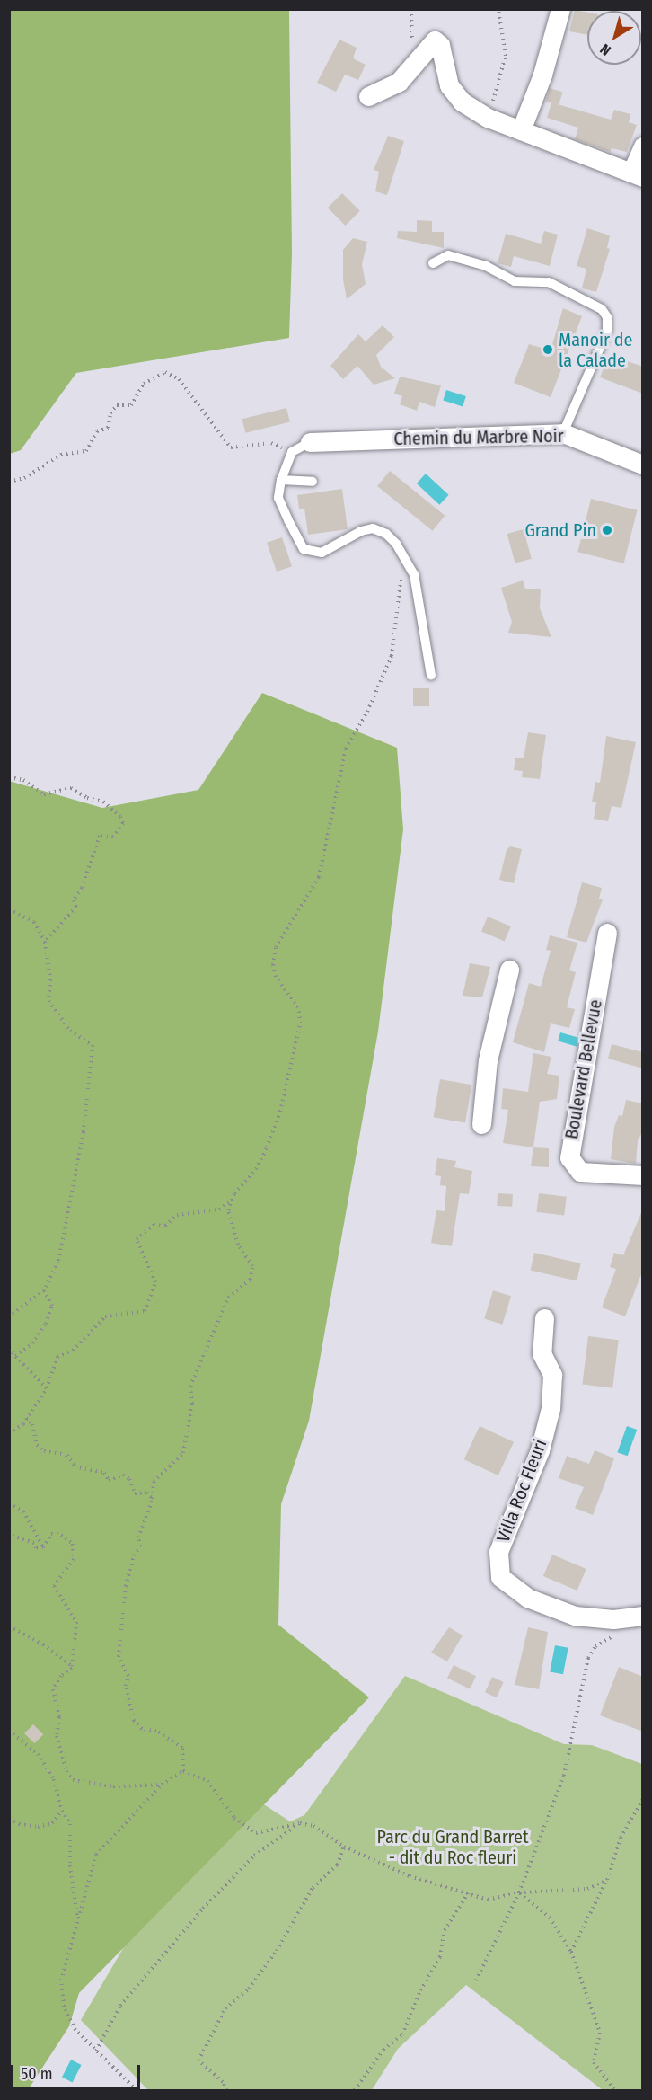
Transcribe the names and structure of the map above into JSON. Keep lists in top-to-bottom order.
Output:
{
  "streets": {
    "street": ["Chemin du Marbre Noir", "Boulevard Bellevue", "Villa Roc Fleuri"]
  },
  "parks": ["Parc du Grand Barret - dit du Roc fleuri"],
  "places": ["Manoir de la Calade", "Grand Pin"],
  "scale_bar": "50 m",
  "north": "bottom left"
}
